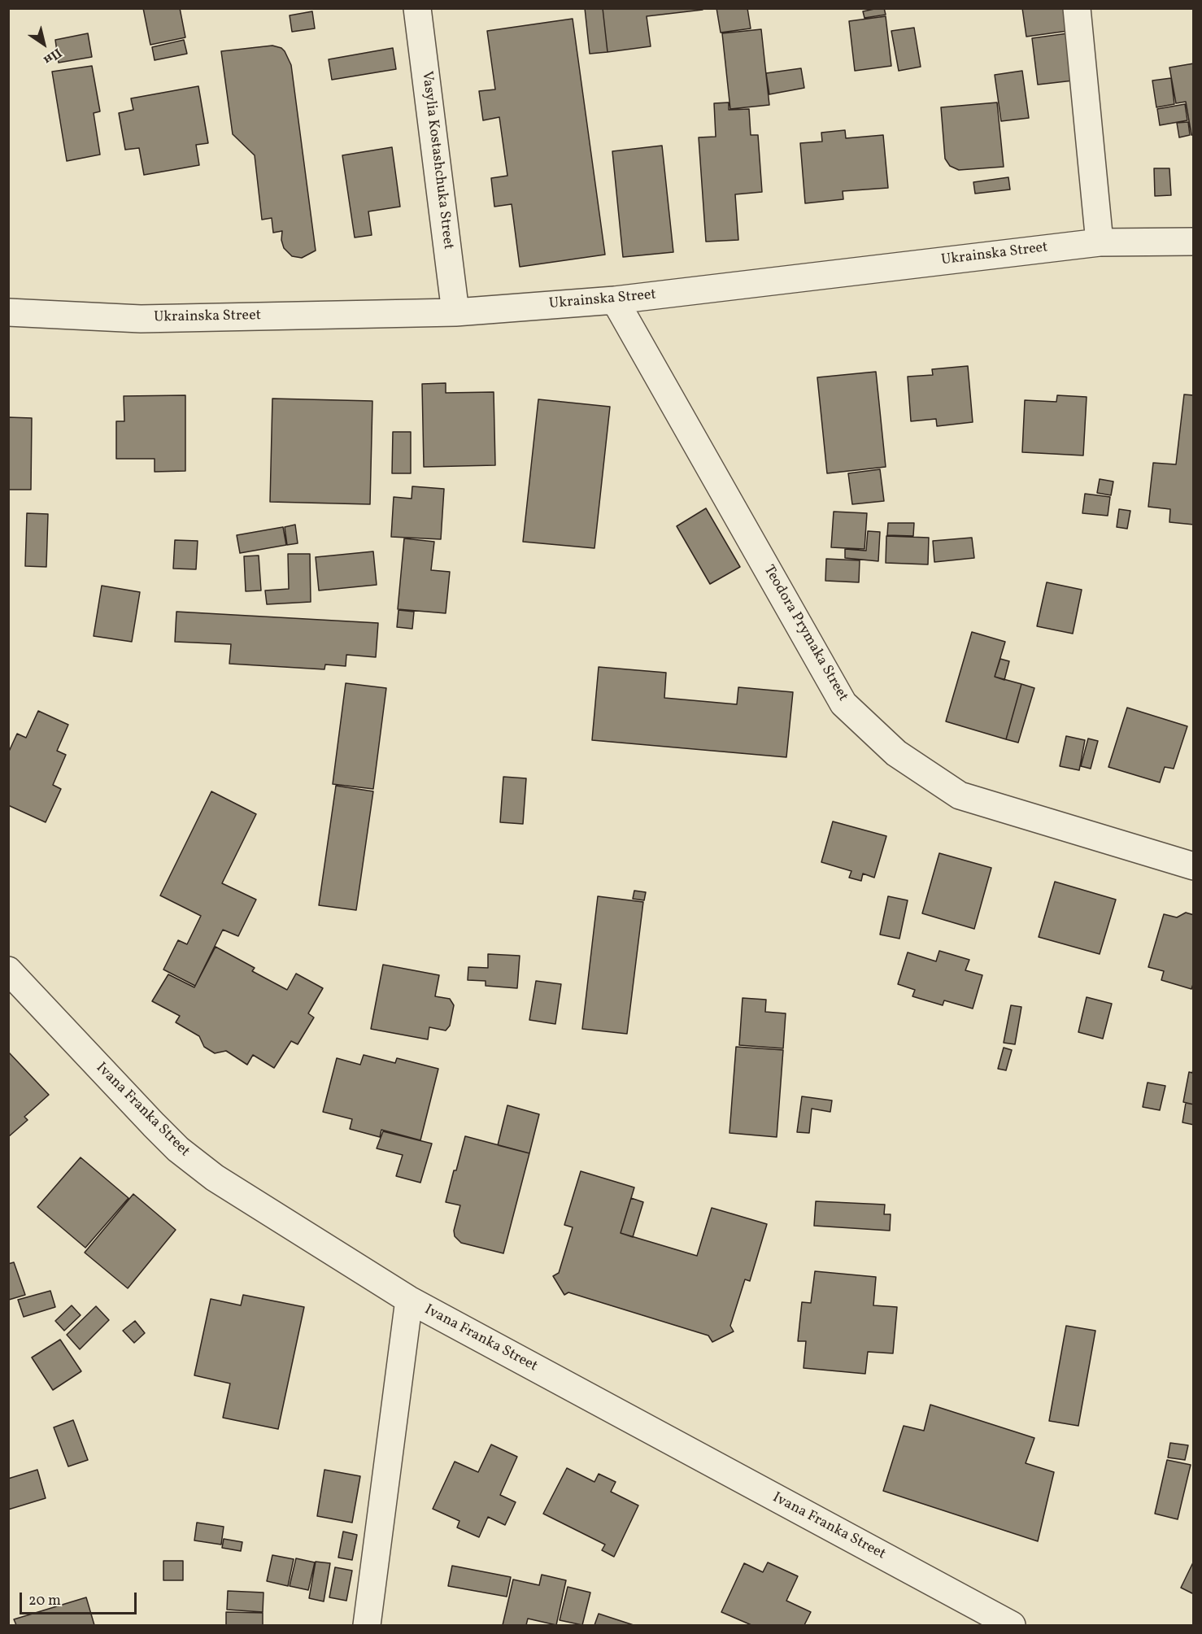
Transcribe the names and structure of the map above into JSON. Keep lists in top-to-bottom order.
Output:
{
  "streets": {
    "street": [
      "Vasylia Kostashchuka Street",
      "Ukrainska Street",
      "Teodora Prymaka Street",
      "Ivana Franka Street"
    ]
  },
  "crossings": [
    ["Vasylia Kostashchuka Street", "Ukrainska Street"],
    ["Ukrainska Street", "Teodora Prymaka Street"]
  ],
  "scale_bar": "20 m",
  "north": "bottom right"
}
